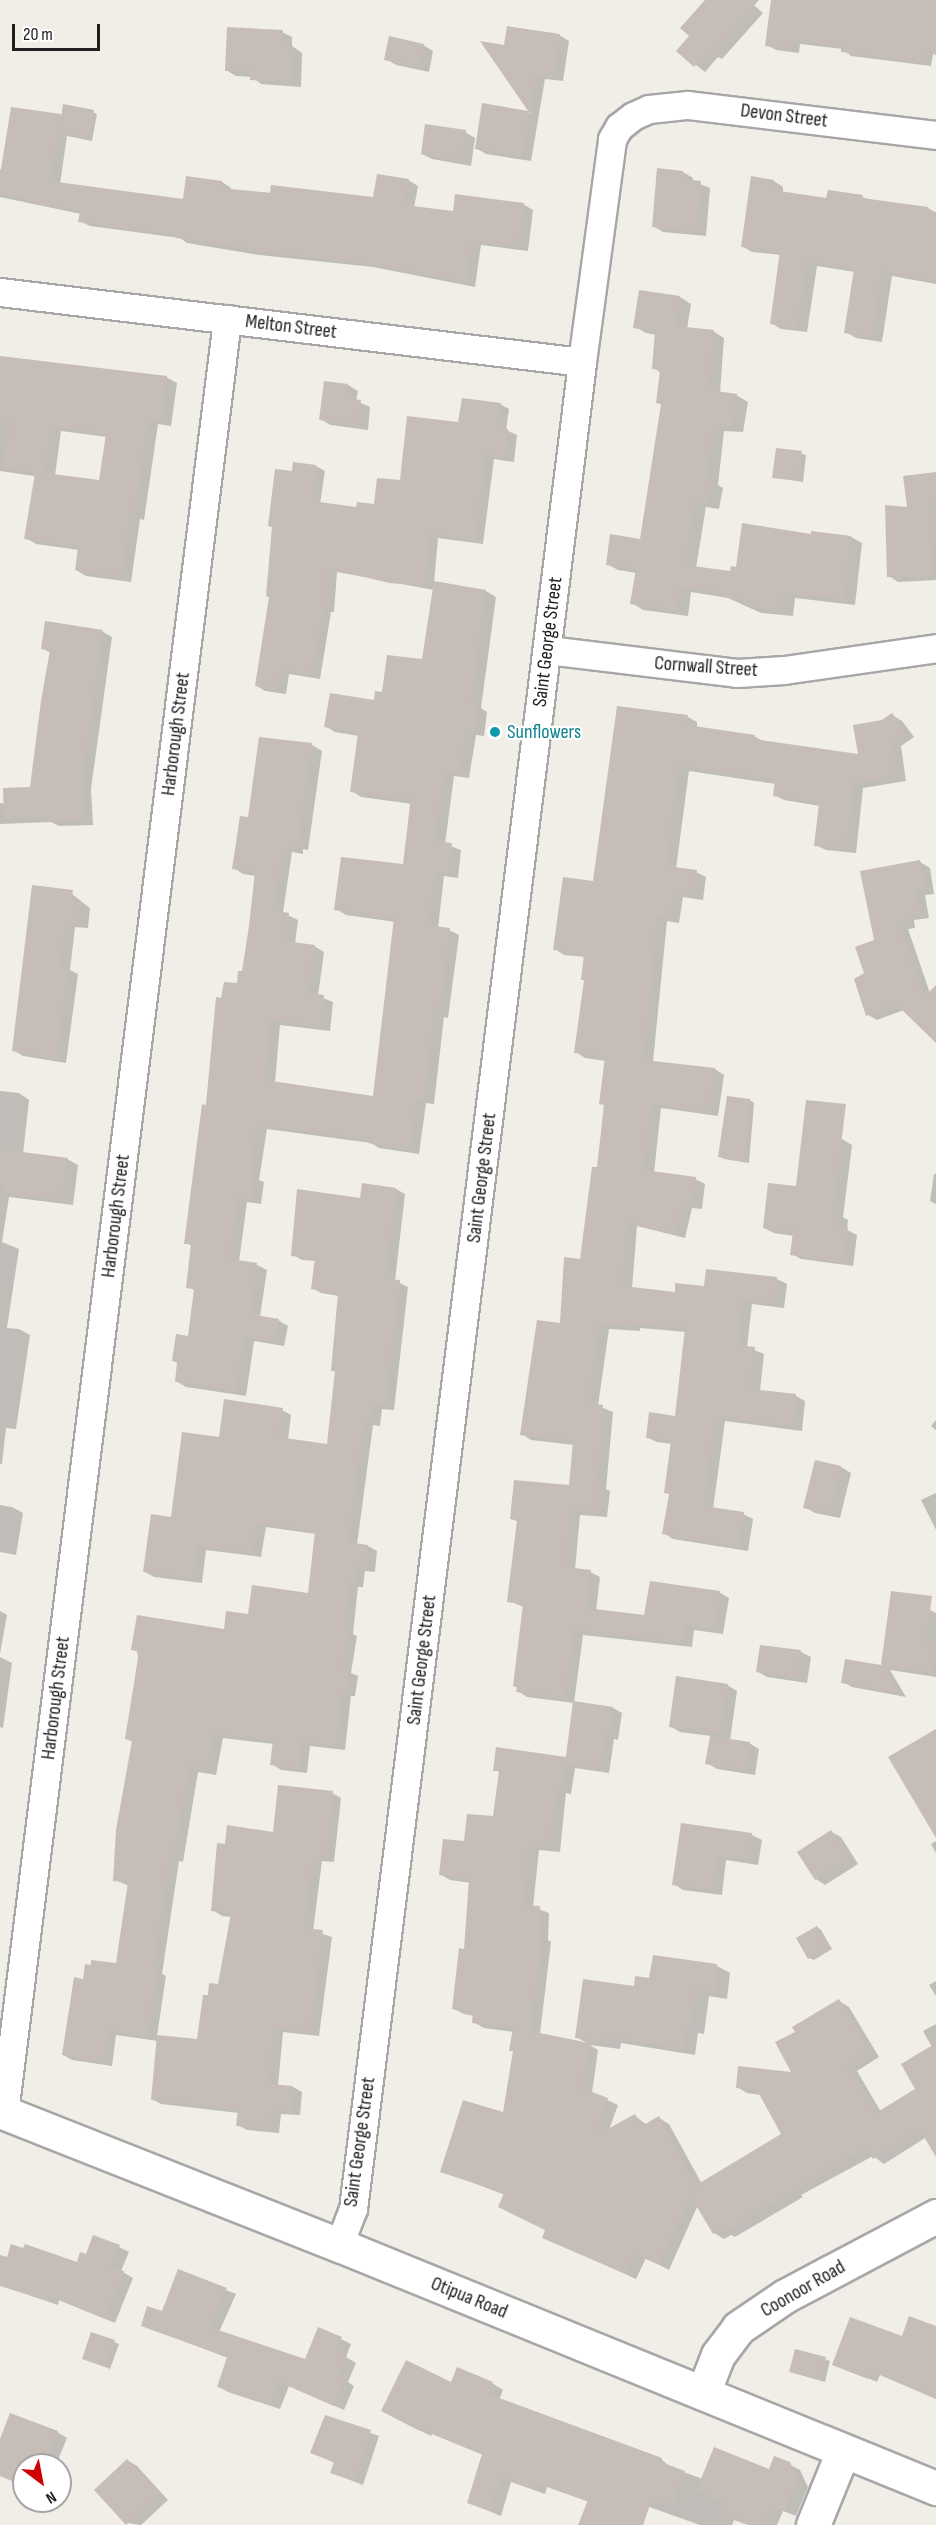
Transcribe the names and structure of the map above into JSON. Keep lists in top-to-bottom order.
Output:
{
  "streets": {
    "street": [
      "Devon Street",
      "Melton Street",
      "Saint George Street",
      "Cornwall Street",
      "Harborough Street",
      "Coonoor Road",
      "Otipua Road"
    ]
  },
  "crossings": [
    ["Devon Street", "Saint George Street"],
    ["Melton Street", "Saint George Street"],
    ["Melton Street", "Harborough Street"],
    ["Saint George Street", "Cornwall Street"],
    ["Saint George Street", "Otipua Road"],
    ["Harborough Street", "Otipua Road"],
    ["Coonoor Road", "Otipua Road"]
  ],
  "places": ["Sunflowers"],
  "scale_bar": "20 m",
  "north": "bottom right"
}
